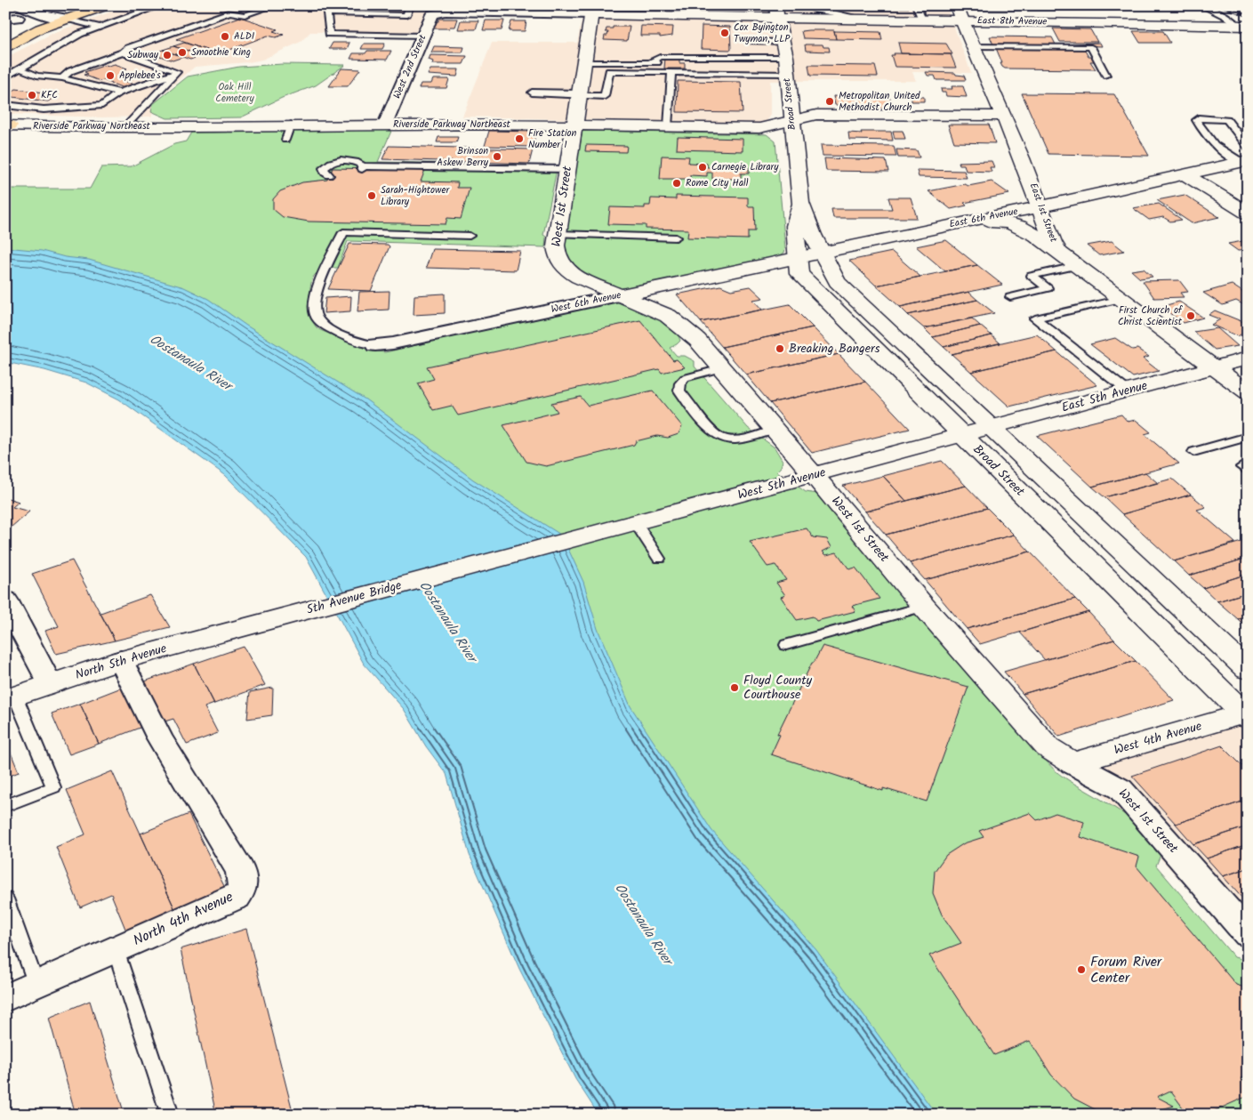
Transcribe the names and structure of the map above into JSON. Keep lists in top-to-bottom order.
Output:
{
  "streets": {
    "street": [
      "East 8th Avenue",
      "West 2nd Street",
      "Broad Street",
      "Riverside Parkway Northeast",
      "West 1st Street",
      "East 1st Street",
      "East 6th Avenue",
      "West 6th Avenue",
      "East 5th Avenue",
      "West 5th Avenue",
      "5th Avenue Bridge",
      "North 5th Avenue",
      "West 4th Avenue",
      "North 4th Avenue"
    ]
  },
  "crossings": [
    ["East 8th Avenue", "Broad Street"],
    ["East 8th Avenue", "West 1st Street"],
    ["East 8th Avenue", "East 1st Street"],
    ["West 2nd Street", "Riverside Parkway Northeast"],
    ["Broad Street", "Riverside Parkway Northeast"],
    ["Broad Street", "East 6th Avenue"],
    ["Broad Street", "West 6th Avenue"],
    ["Broad Street", "East 5th Avenue"],
    ["Broad Street", "West 5th Avenue"],
    ["Broad Street", "West 4th Avenue"],
    ["Riverside Parkway Northeast", "West 1st Street"],
    ["Riverside Parkway Northeast", "East 1st Street"],
    ["West 1st Street", "West 6th Avenue"],
    ["West 1st Street", "West 5th Avenue"],
    ["West 1st Street", "West 4th Avenue"],
    ["East 1st Street", "East 6th Avenue"],
    ["East 1st Street", "East 5th Avenue"],
    ["East 6th Avenue", "West 6th Avenue"],
    ["East 5th Avenue", "West 5th Avenue"],
    ["West 5th Avenue", "5th Avenue Bridge"],
    ["5th Avenue Bridge", "North 5th Avenue"],
    ["North 5th Avenue", "North 4th Avenue"]
  ],
  "water": ["Oostanaula River"],
  "parks": ["Oak Hill Cemetery"],
  "places": [
    "Cox Byington Twyman, LLP",
    "ALDI",
    "Smoothie King",
    "Subway",
    "Applebee's",
    "KFC",
    "Metropolitan United Methodist Church",
    "Fire Station Number 1",
    "Brinson Askew Berry",
    "Carnegie Library",
    "Rome City Hall",
    "Sarah-Hightower Library",
    "First Church of Christ Scientist",
    "Breaking Bangers",
    "Floyd County Courthouse",
    "Forum River Center"
  ]
}
